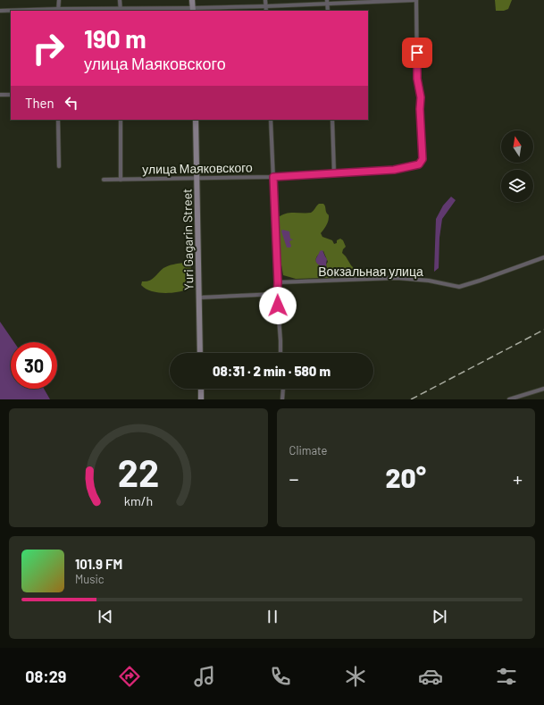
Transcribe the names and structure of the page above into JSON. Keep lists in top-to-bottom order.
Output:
{
  "streets": {
    "street": ["улица Маяковского", "Yuri Gagarin Street", "Вокзальная улица"]
  },
  "crossings": [
    ["улица Маяковского", "Yuri Gagarin Street"]
  ],
  "north": "top",
  "page": {
    "turn": ["190 m", "улица Маяковского"],
    "then": "Then",
    "limit": "30",
    "trip": "08:31 · 2 min · 580 m",
    "tile": "Climate",
    "heat": ["−", "20°", "+"],
    "song": ["101.9 FM", "Music"],
    "tabs": "08:29",
    "gauge": ["22", "km/h"]
  }
}
